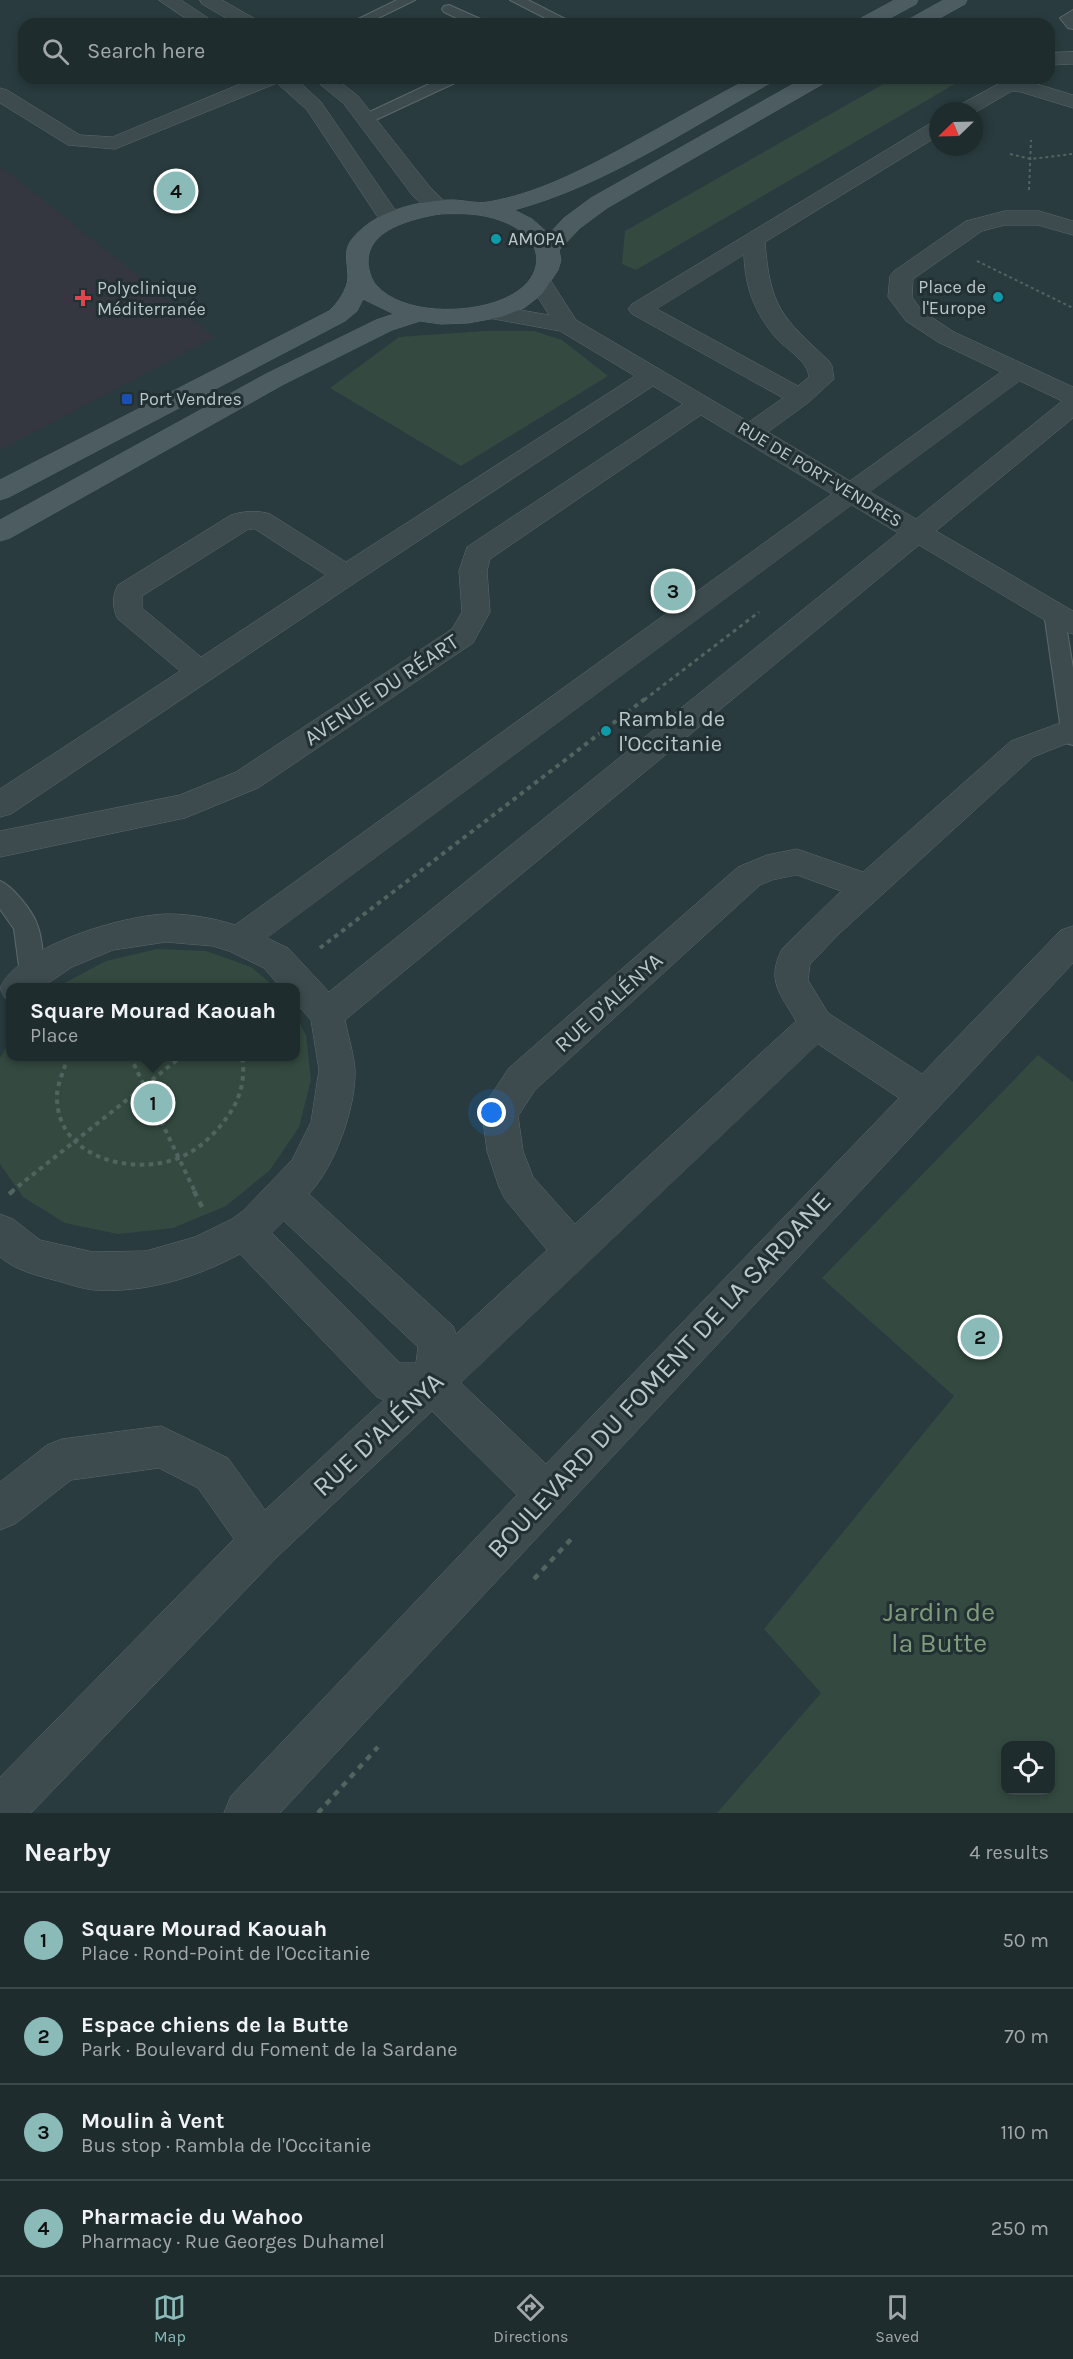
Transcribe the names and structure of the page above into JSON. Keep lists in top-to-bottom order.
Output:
{
  "streets": {
    "street": [
      "RUE DE PORT-VENDRES",
      "AVENUE DU RÉART",
      "RUE D'ALÉNYA",
      "BOULEVARD DU FOMENT DE LA SARDANE"
    ]
  },
  "crossings": [
    ["RUE DE PORT-VENDRES", "AVENUE DU RÉART"]
  ],
  "parks": ["Jardin de la Butte"],
  "places": {
    "other": ["AMOPA", "Place de l'Europe", "Rambla de l'Occitanie"],
    "health": ["Polyclinique Méditerranée"],
    "transit": ["Port Vendres"]
  },
  "north": "bottom left",
  "page": {
    "search": "Search here",
    "pins": [
      "4",
      "3",
      "1",
      "2"
    ],
    "popup": ["Square Mourad Kaouah", "Place"],
    "heading": ["Nearby", "4 results"],
    "list": [
      {
        "mark": "1",
        "name": "Square Mourad Kaouah",
        "note": "Place · Rond-Point de l'Occitanie",
        "value": "50 m"
      },
      {
        "mark": "2",
        "name": "Espace chiens de la Butte",
        "note": "Park · Boulevard du Foment de la Sardane",
        "value": "70 m"
      },
      {
        "mark": "3",
        "name": "Moulin à Vent",
        "note": "Bus stop · Rambla de l'Occitanie",
        "value": "110 m"
      },
      {
        "mark": "4",
        "name": "Pharmacie du Wahoo",
        "note": "Pharmacy · Rue Georges Duhamel",
        "value": "250 m"
      }
    ],
    "nav": ["Map", "Directions", "Saved"]
  }
}
